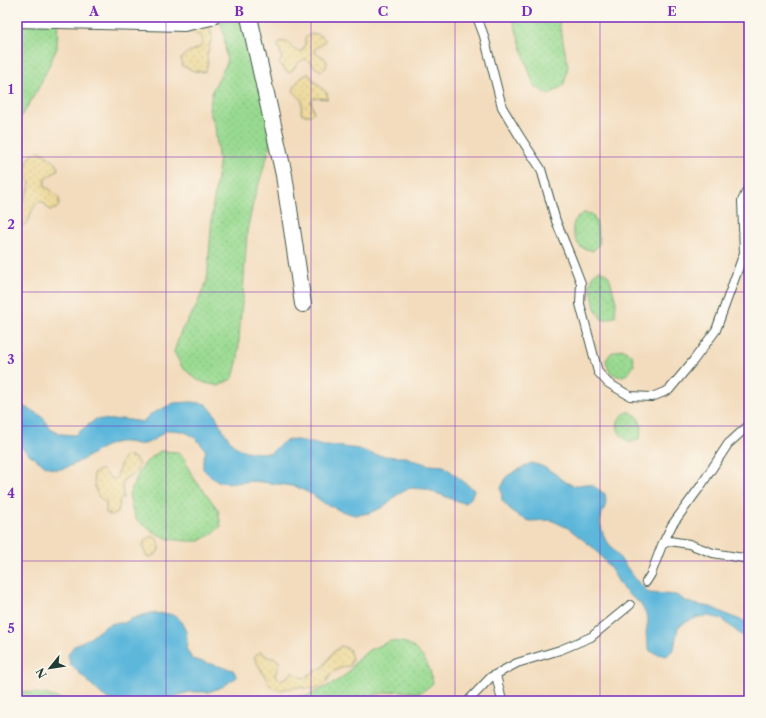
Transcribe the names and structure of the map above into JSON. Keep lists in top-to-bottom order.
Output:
{
  "north": "bottom left",
  "grid": {
    "columns": [
      "A",
      "B",
      "C",
      "D",
      "E"
    ],
    "rows": [
      "1",
      "2",
      "3",
      "4",
      "5"
    ]
  }
}
